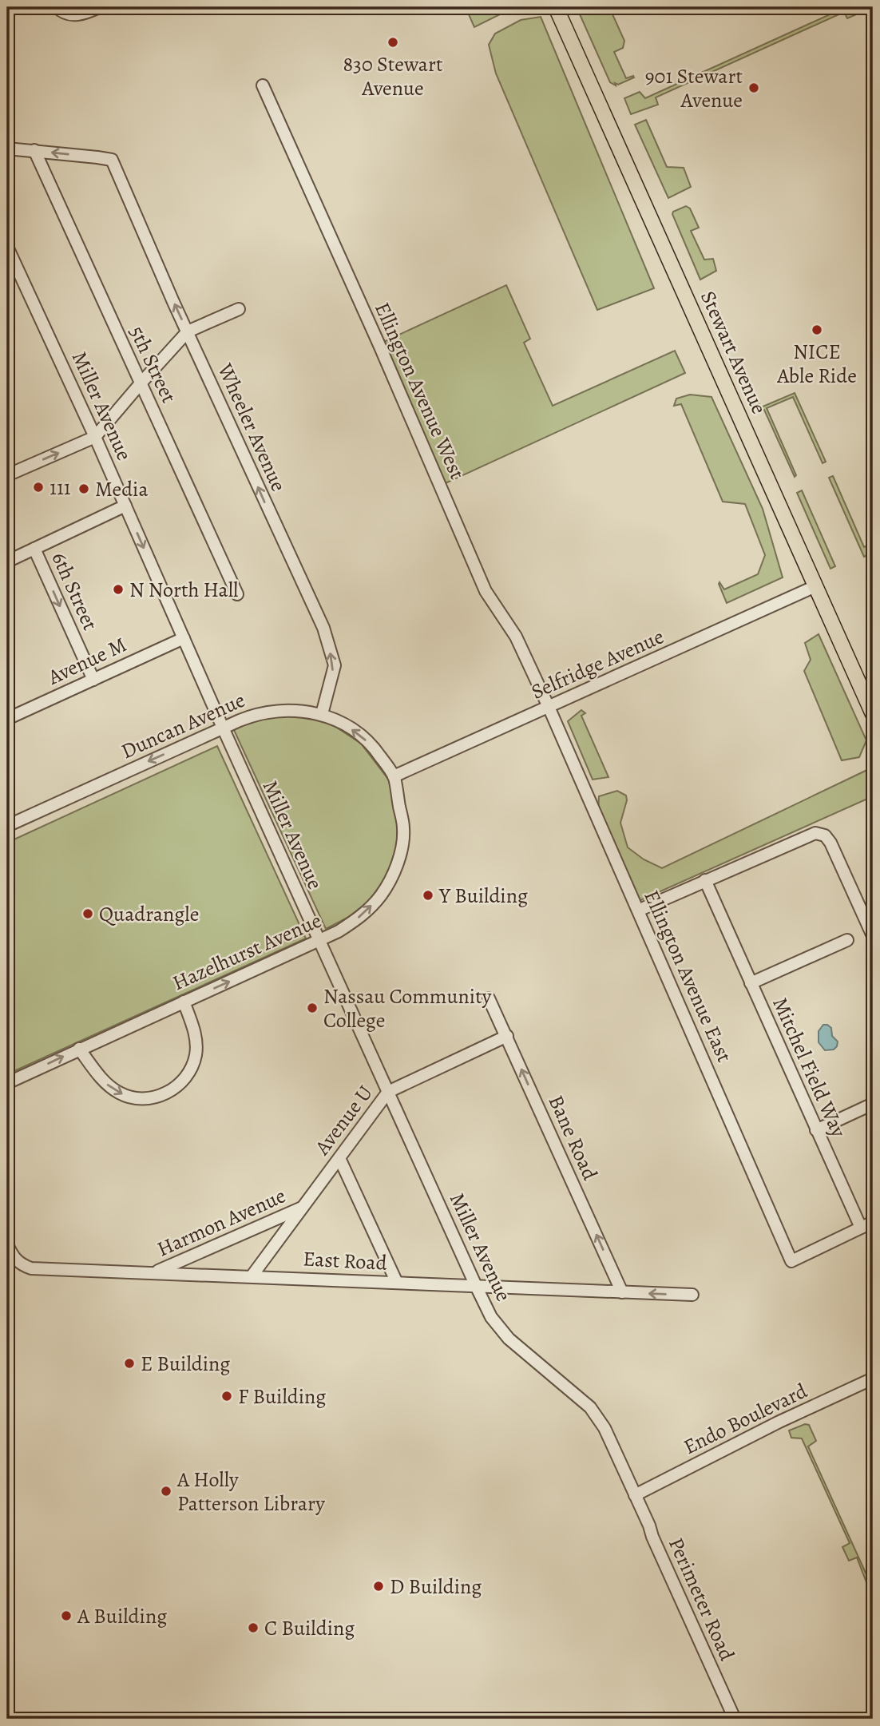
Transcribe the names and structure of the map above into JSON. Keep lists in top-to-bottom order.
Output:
{
  "streets": {
    "main road": ["Stewart Avenue"],
    "street": [
      "5th Street",
      "Ellington Avenue West",
      "Miller Avenue",
      "Wheeler Avenue",
      "6th Street",
      "Avenue M",
      "Selfridge Avenue",
      "Duncan Avenue",
      "Hazelhurst Avenue",
      "Ellington Avenue East",
      "Mitchel Field Way",
      "Avenue U",
      "Bane Road",
      "Harmon Avenue",
      "East Road",
      "Endo Boulevard",
      "Perimeter Road"
    ]
  },
  "crossings": [
    ["Stewart Avenue", "Selfridge Avenue"],
    ["5th Street", "Wheeler Avenue"],
    ["Ellington Avenue West", "Selfridge Avenue"],
    ["Ellington Avenue West", "Ellington Avenue East"],
    ["Miller Avenue", "Avenue M"],
    ["Miller Avenue", "Duncan Avenue"],
    ["Miller Avenue", "Hazelhurst Avenue"],
    ["Miller Avenue", "Avenue U"],
    ["Miller Avenue", "East Road"],
    ["Miller Avenue", "Endo Boulevard"],
    ["Miller Avenue", "Perimeter Road"],
    ["Wheeler Avenue", "Duncan Avenue"],
    ["6th Street", "Avenue M"],
    ["Selfridge Avenue", "Duncan Avenue"],
    ["Selfridge Avenue", "Hazelhurst Avenue"],
    ["Selfridge Avenue", "Ellington Avenue East"],
    ["Duncan Avenue", "Hazelhurst Avenue"],
    ["Ellington Avenue East", "Mitchel Field Way"],
    ["Avenue U", "Bane Road"],
    ["Avenue U", "Harmon Avenue"],
    ["Avenue U", "East Road"],
    ["Bane Road", "East Road"],
    ["Harmon Avenue", "East Road"],
    ["Endo Boulevard", "Perimeter Road"]
  ],
  "one_way": [
    "Wheeler Avenue",
    "6th Street",
    "Duncan Avenue",
    "Hazelhurst Avenue",
    "Bane Road"
  ],
  "places": [
    "830 Stewart Avenue",
    "901 Stewart Avenue",
    "NICE Able Ride",
    "111",
    "Media",
    "N North Hall",
    "Y Building",
    "Quadrangle",
    "Nassau Community College",
    "E Building",
    "F Building",
    "A Holly Patterson Library",
    "D Building",
    "A Building",
    "C Building"
  ]
}
